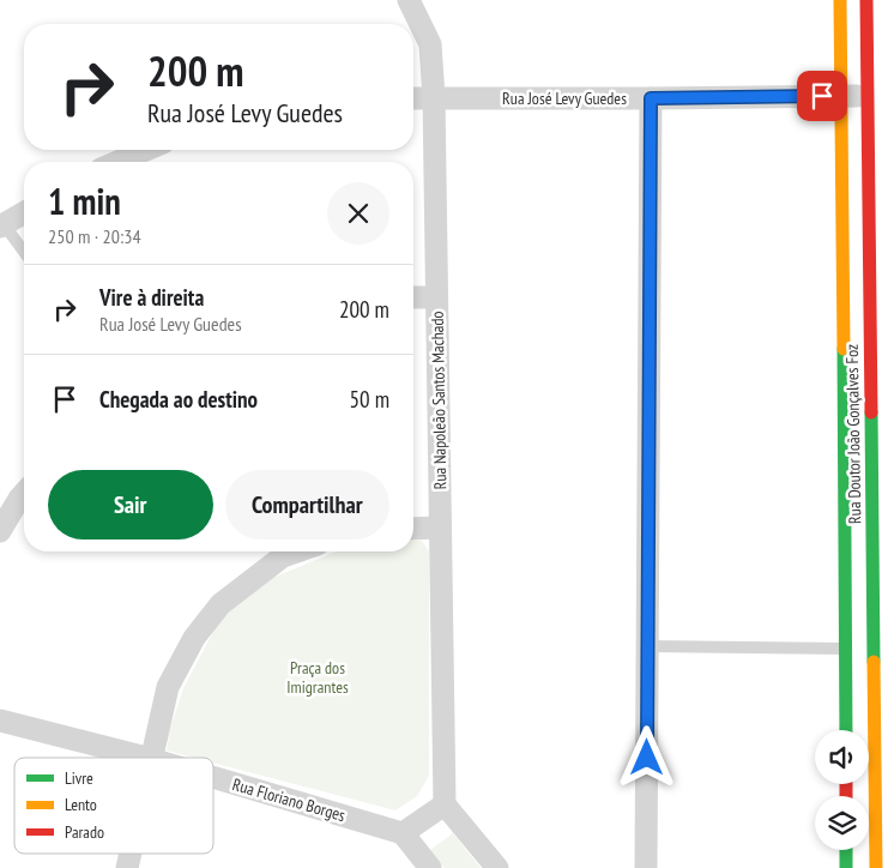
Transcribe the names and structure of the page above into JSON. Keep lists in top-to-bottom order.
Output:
{
  "streets": {
    "street": [
      "Rua José Levy Guedes",
      "Rua Napoleão Santos Machado",
      "Rua Doutor João Gonçalves Foz",
      "Rua Floriano Borges"
    ]
  },
  "crossings": [
    ["Rua José Levy Guedes", "Rua Napoleão Santos Machado"],
    ["Rua José Levy Guedes", "Rua Doutor João Gonçalves Foz"]
  ],
  "parks": ["Praça dos Imigrantes"],
  "legend": ["Livre", "Lento", "Parado"],
  "page": {
    "turn": ["200 m", "Rua José Levy Guedes"],
    "heading": ["1 min", "250 m · 20:34"],
    "list": [
      {
        "name": "Vire à direita",
        "note": "Rua José Levy Guedes",
        "value": "200 m"
      },
      {
        "name": "Chegada ao destino",
        "value": "50 m"
      }
    ],
    "buttons": ["Sair", "Compartilhar"]
  }
}
